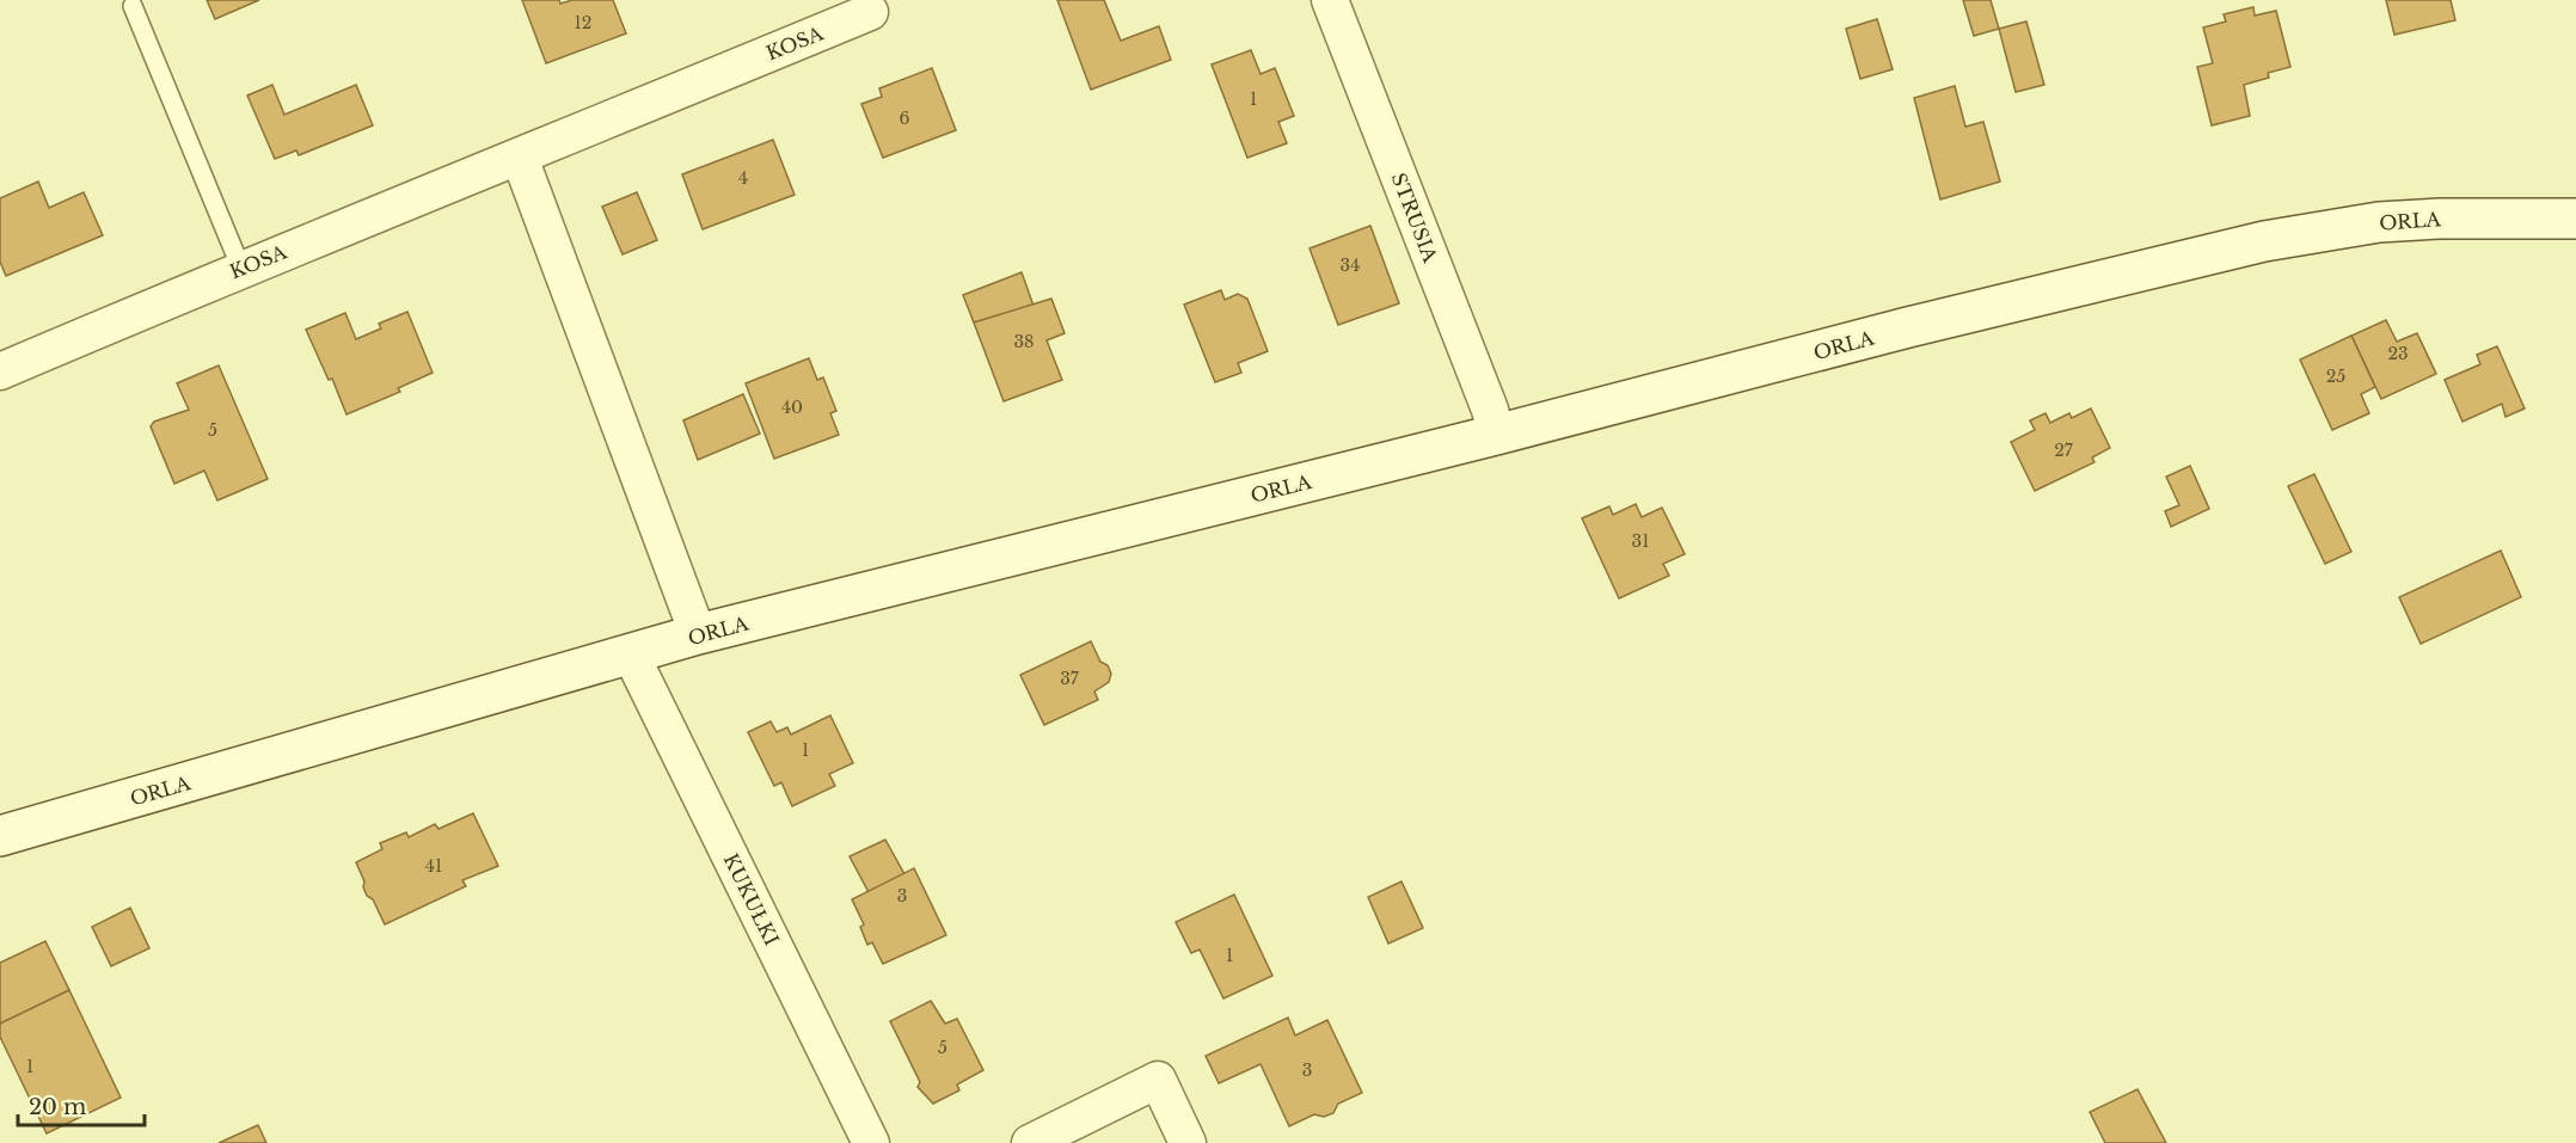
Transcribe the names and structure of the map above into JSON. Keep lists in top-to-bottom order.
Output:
{
  "streets": {
    "street": [
      "KOSA",
      "STRUSIA",
      "ORLA",
      "KUKUŁKI"
    ]
  },
  "crossings": [
    ["STRUSIA", "ORLA"],
    ["ORLA", "KUKUŁKI"]
  ],
  "house_numbers": [
    "12",
    "1",
    "6",
    "4",
    "34",
    "38",
    "23",
    "25",
    "40",
    "5",
    "27",
    "31",
    "37",
    "1",
    "41",
    "3",
    "1",
    "5",
    "1",
    "3"
  ],
  "scale_bar": "20 m"
}
